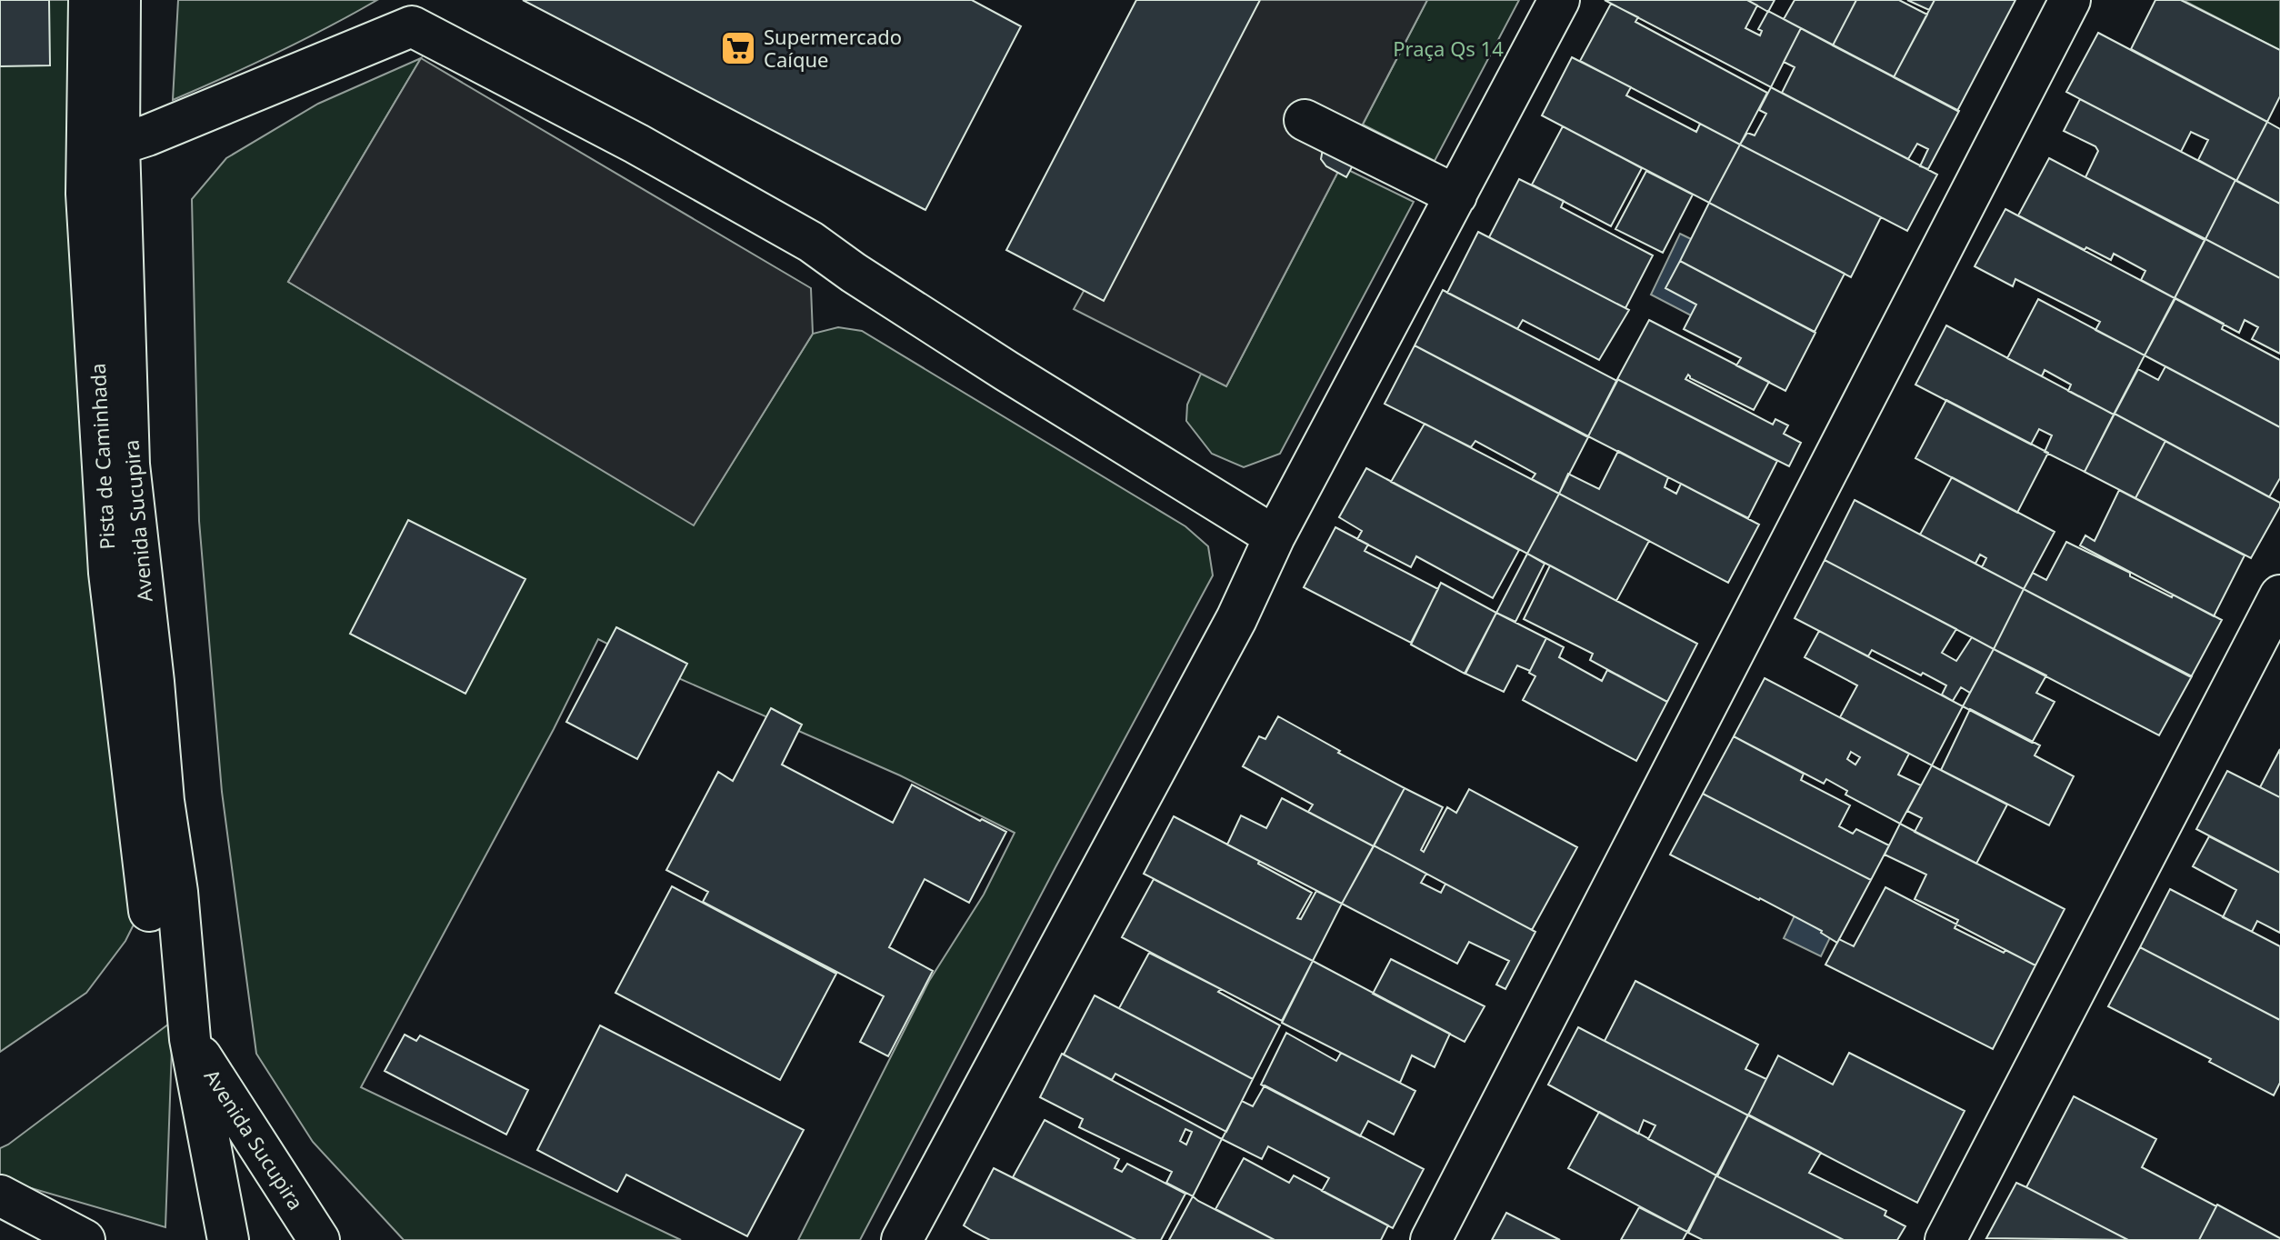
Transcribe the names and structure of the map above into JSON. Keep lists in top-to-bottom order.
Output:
{
  "streets": {
    "street": ["Pista de Caminhada", "Avenida Sucupira"]
  },
  "parks": ["Praça Qs 14"],
  "places": {
    "supermarket": ["Supermercado Caíque"]
  }
}
